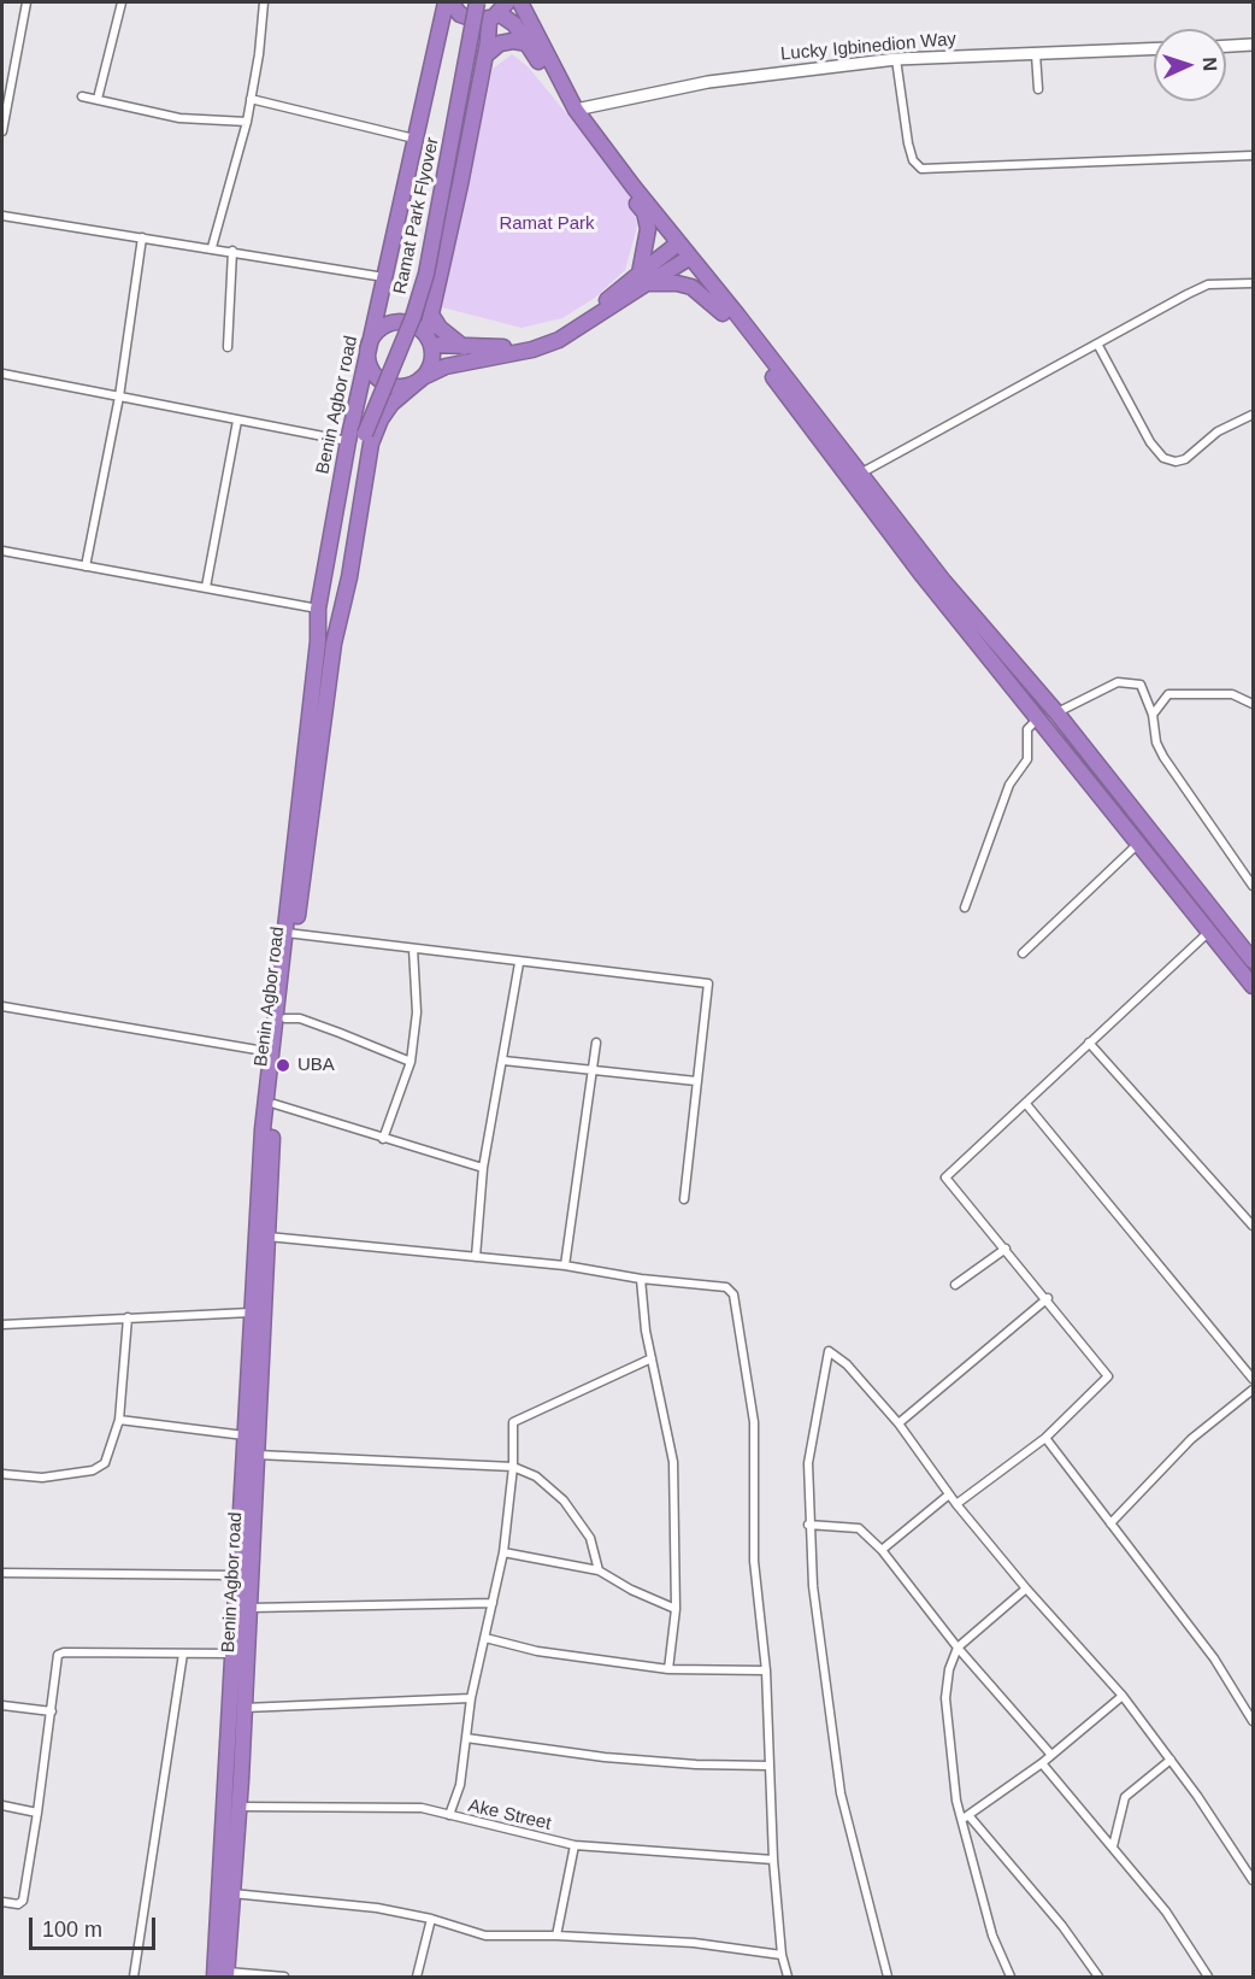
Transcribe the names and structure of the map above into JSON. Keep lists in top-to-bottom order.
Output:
{
  "streets": {
    "highway": ["Ramat Park Flyover", "Benin Agbor road"],
    "street": ["Lucky Igbinedion Way", "Ake Street"]
  },
  "crossings": [
    ["Ramat Park Flyover", "Benin Agbor road"],
    ["Benin Agbor road", "Ake Street"]
  ],
  "parks": ["Ramat Park"],
  "places": ["UBA"],
  "scale_bar": "100 m",
  "north": "right"
}
